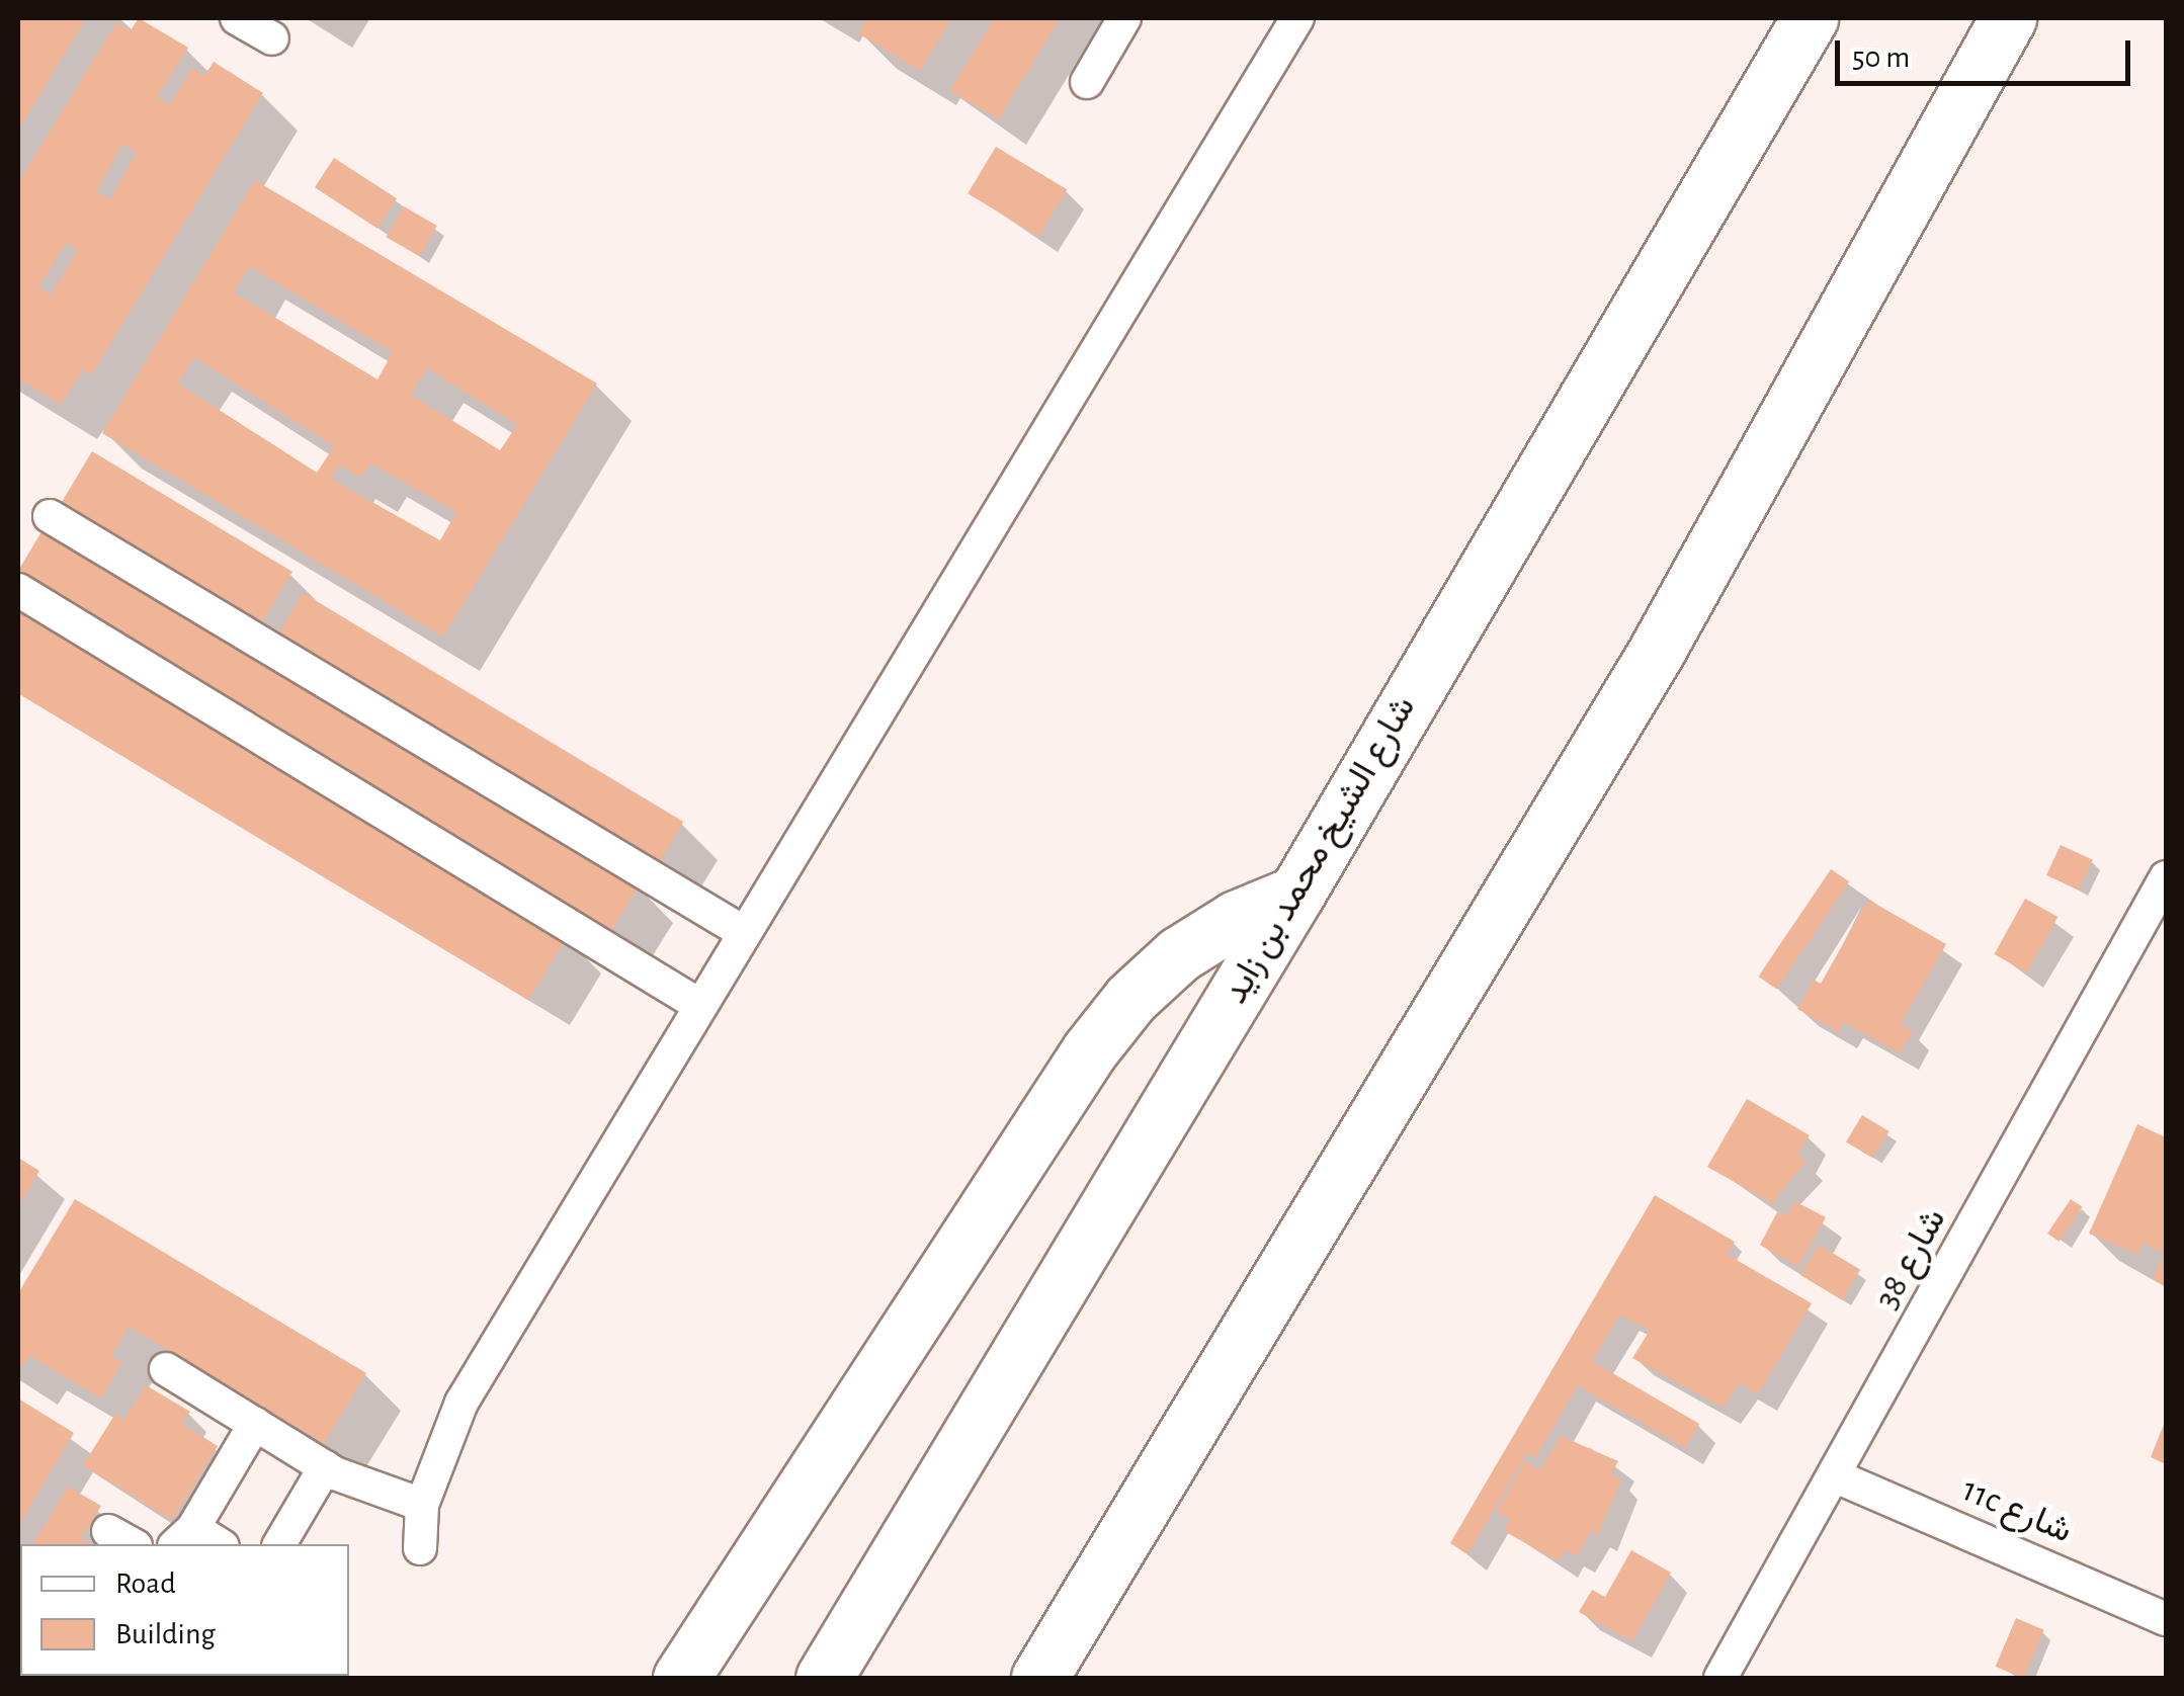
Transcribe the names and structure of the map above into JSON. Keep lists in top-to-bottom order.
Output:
{
  "streets": {
    "highway": ["شارع الشيخ محمد بن زايد"],
    "street": ["شارع 38", "11c شارع"]
  },
  "crossings": [
    ["شارع 38", "11c شارع"]
  ],
  "legend": ["Road", "Building"],
  "scale_bar": "50 m"
}
